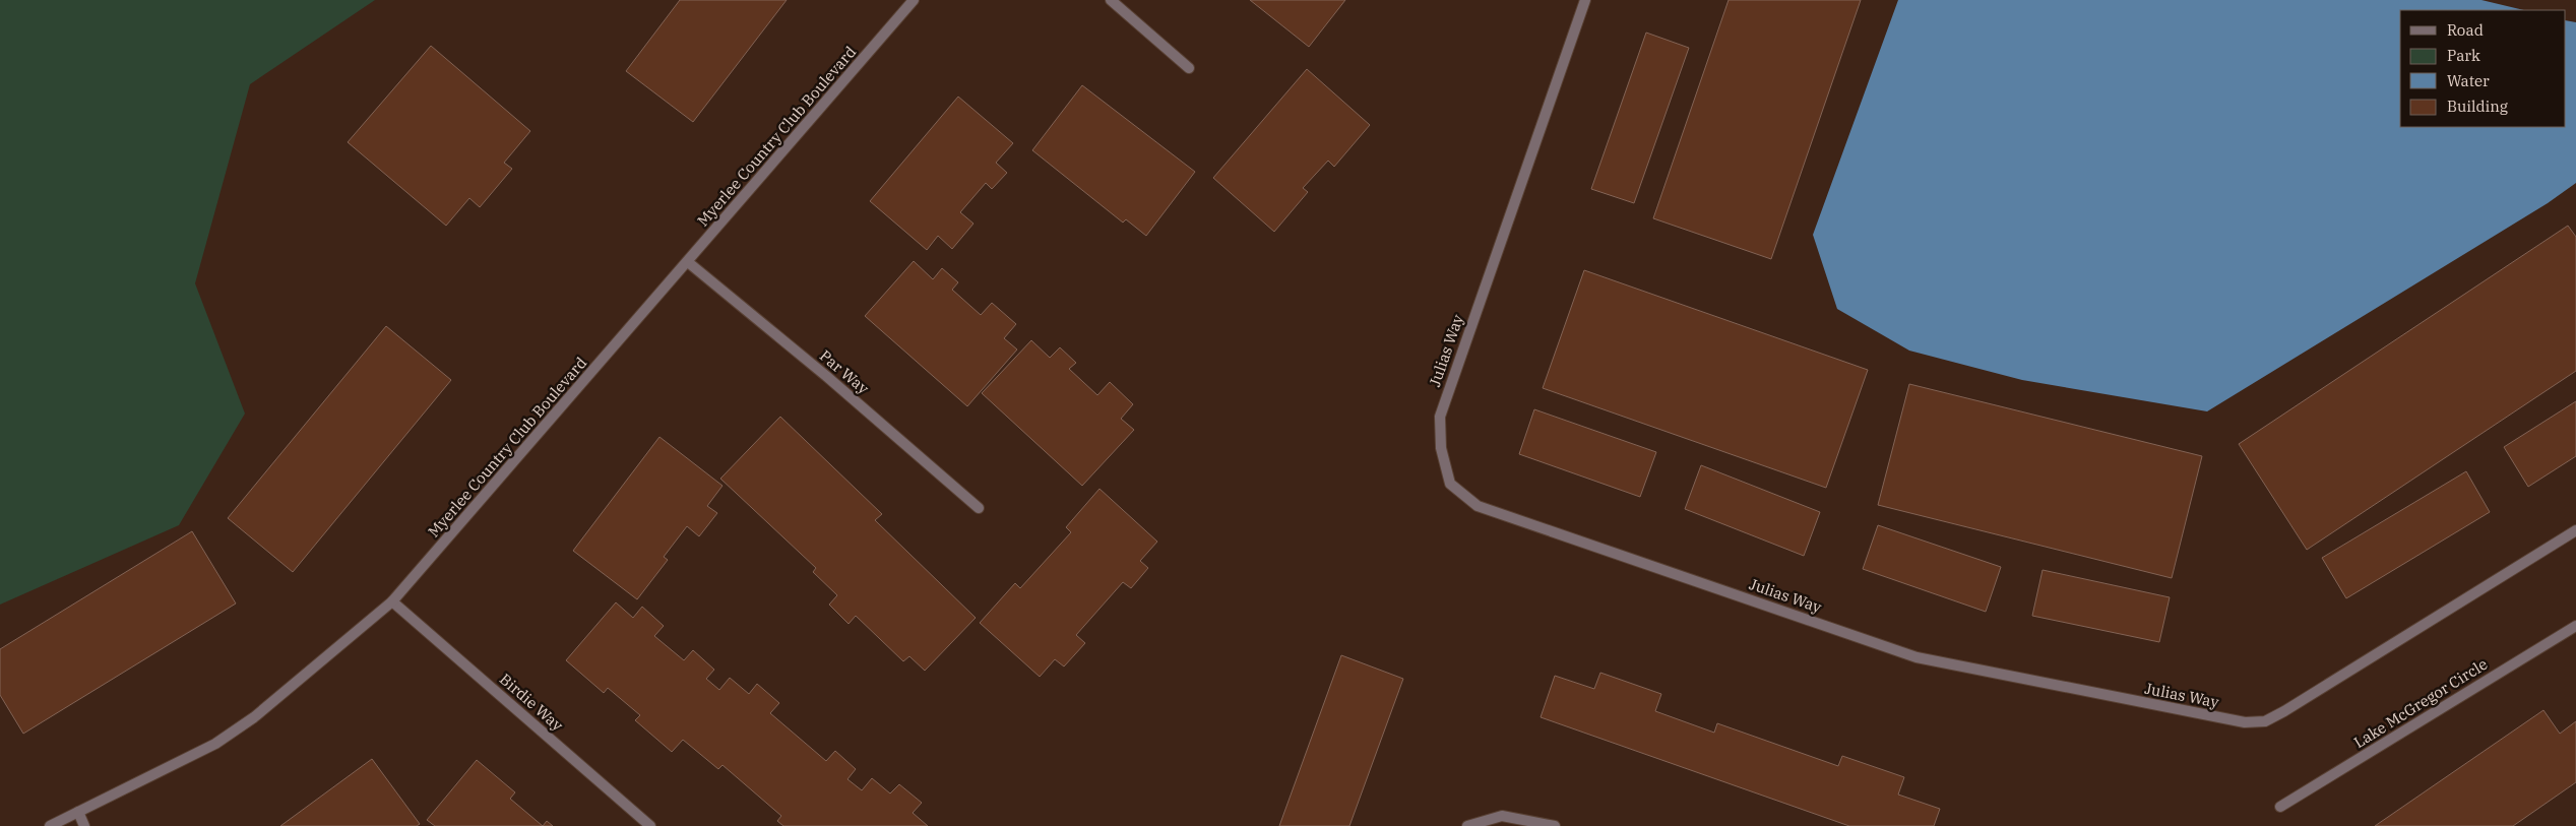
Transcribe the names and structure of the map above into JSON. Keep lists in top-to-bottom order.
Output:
{
  "streets": {
    "street": [
      "Myerlee Country Club Boulevard",
      "Julias Way",
      "Par Way",
      "Birdie Way",
      "Lake McGregor Circle"
    ]
  },
  "crossings": [
    ["Myerlee Country Club Boulevard", "Par Way"],
    ["Myerlee Country Club Boulevard", "Birdie Way"]
  ],
  "legend": [
    "Road",
    "Park",
    "Water",
    "Building"
  ]
}
